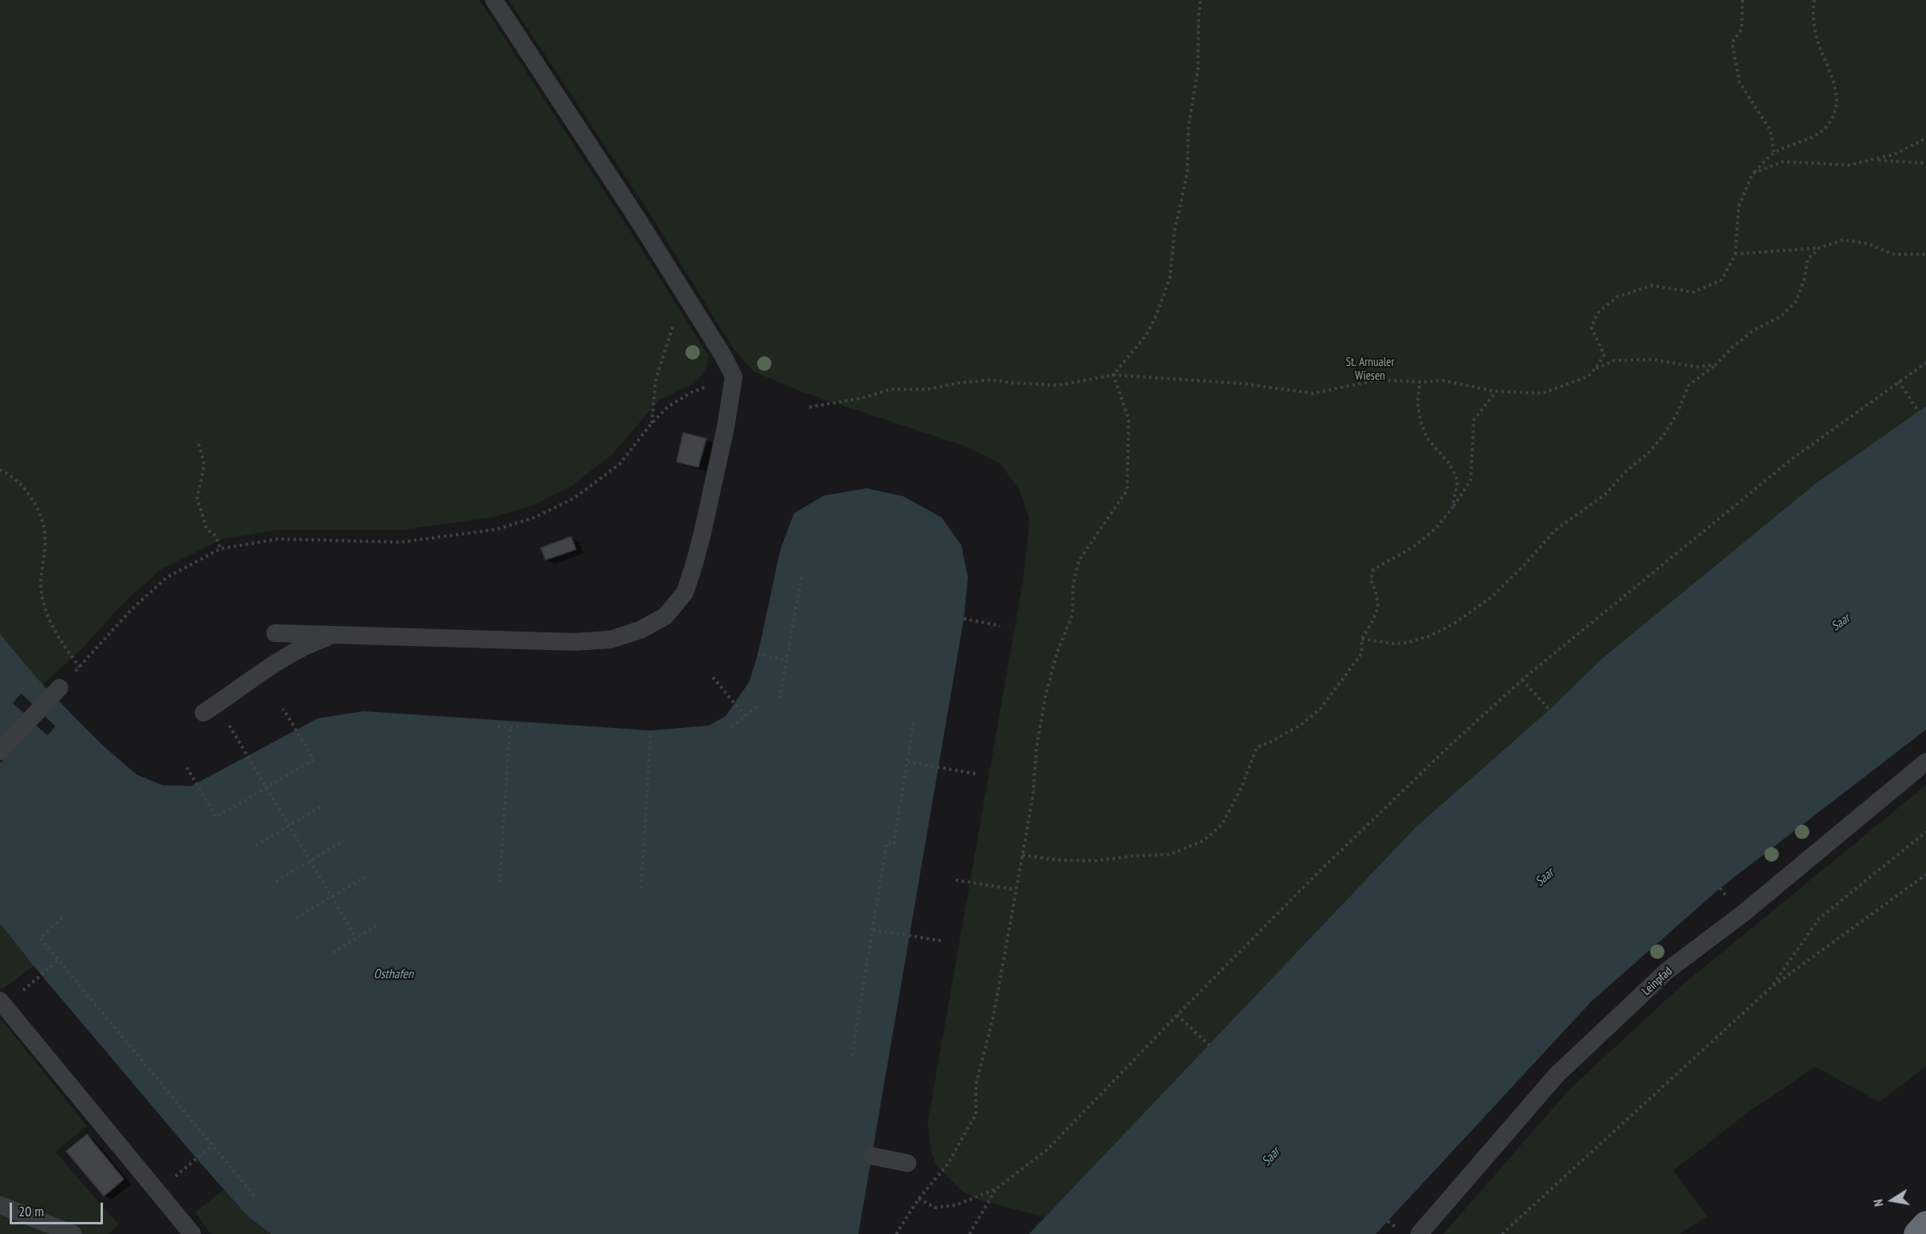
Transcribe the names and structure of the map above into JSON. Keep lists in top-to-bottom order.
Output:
{
  "streets": {
    "lane": ["Leinpfad"]
  },
  "water": ["Saar", "Osthafen"],
  "parks": ["St. Arnualer Wiesen"],
  "scale_bar": "20 m",
  "north": "left"
}
